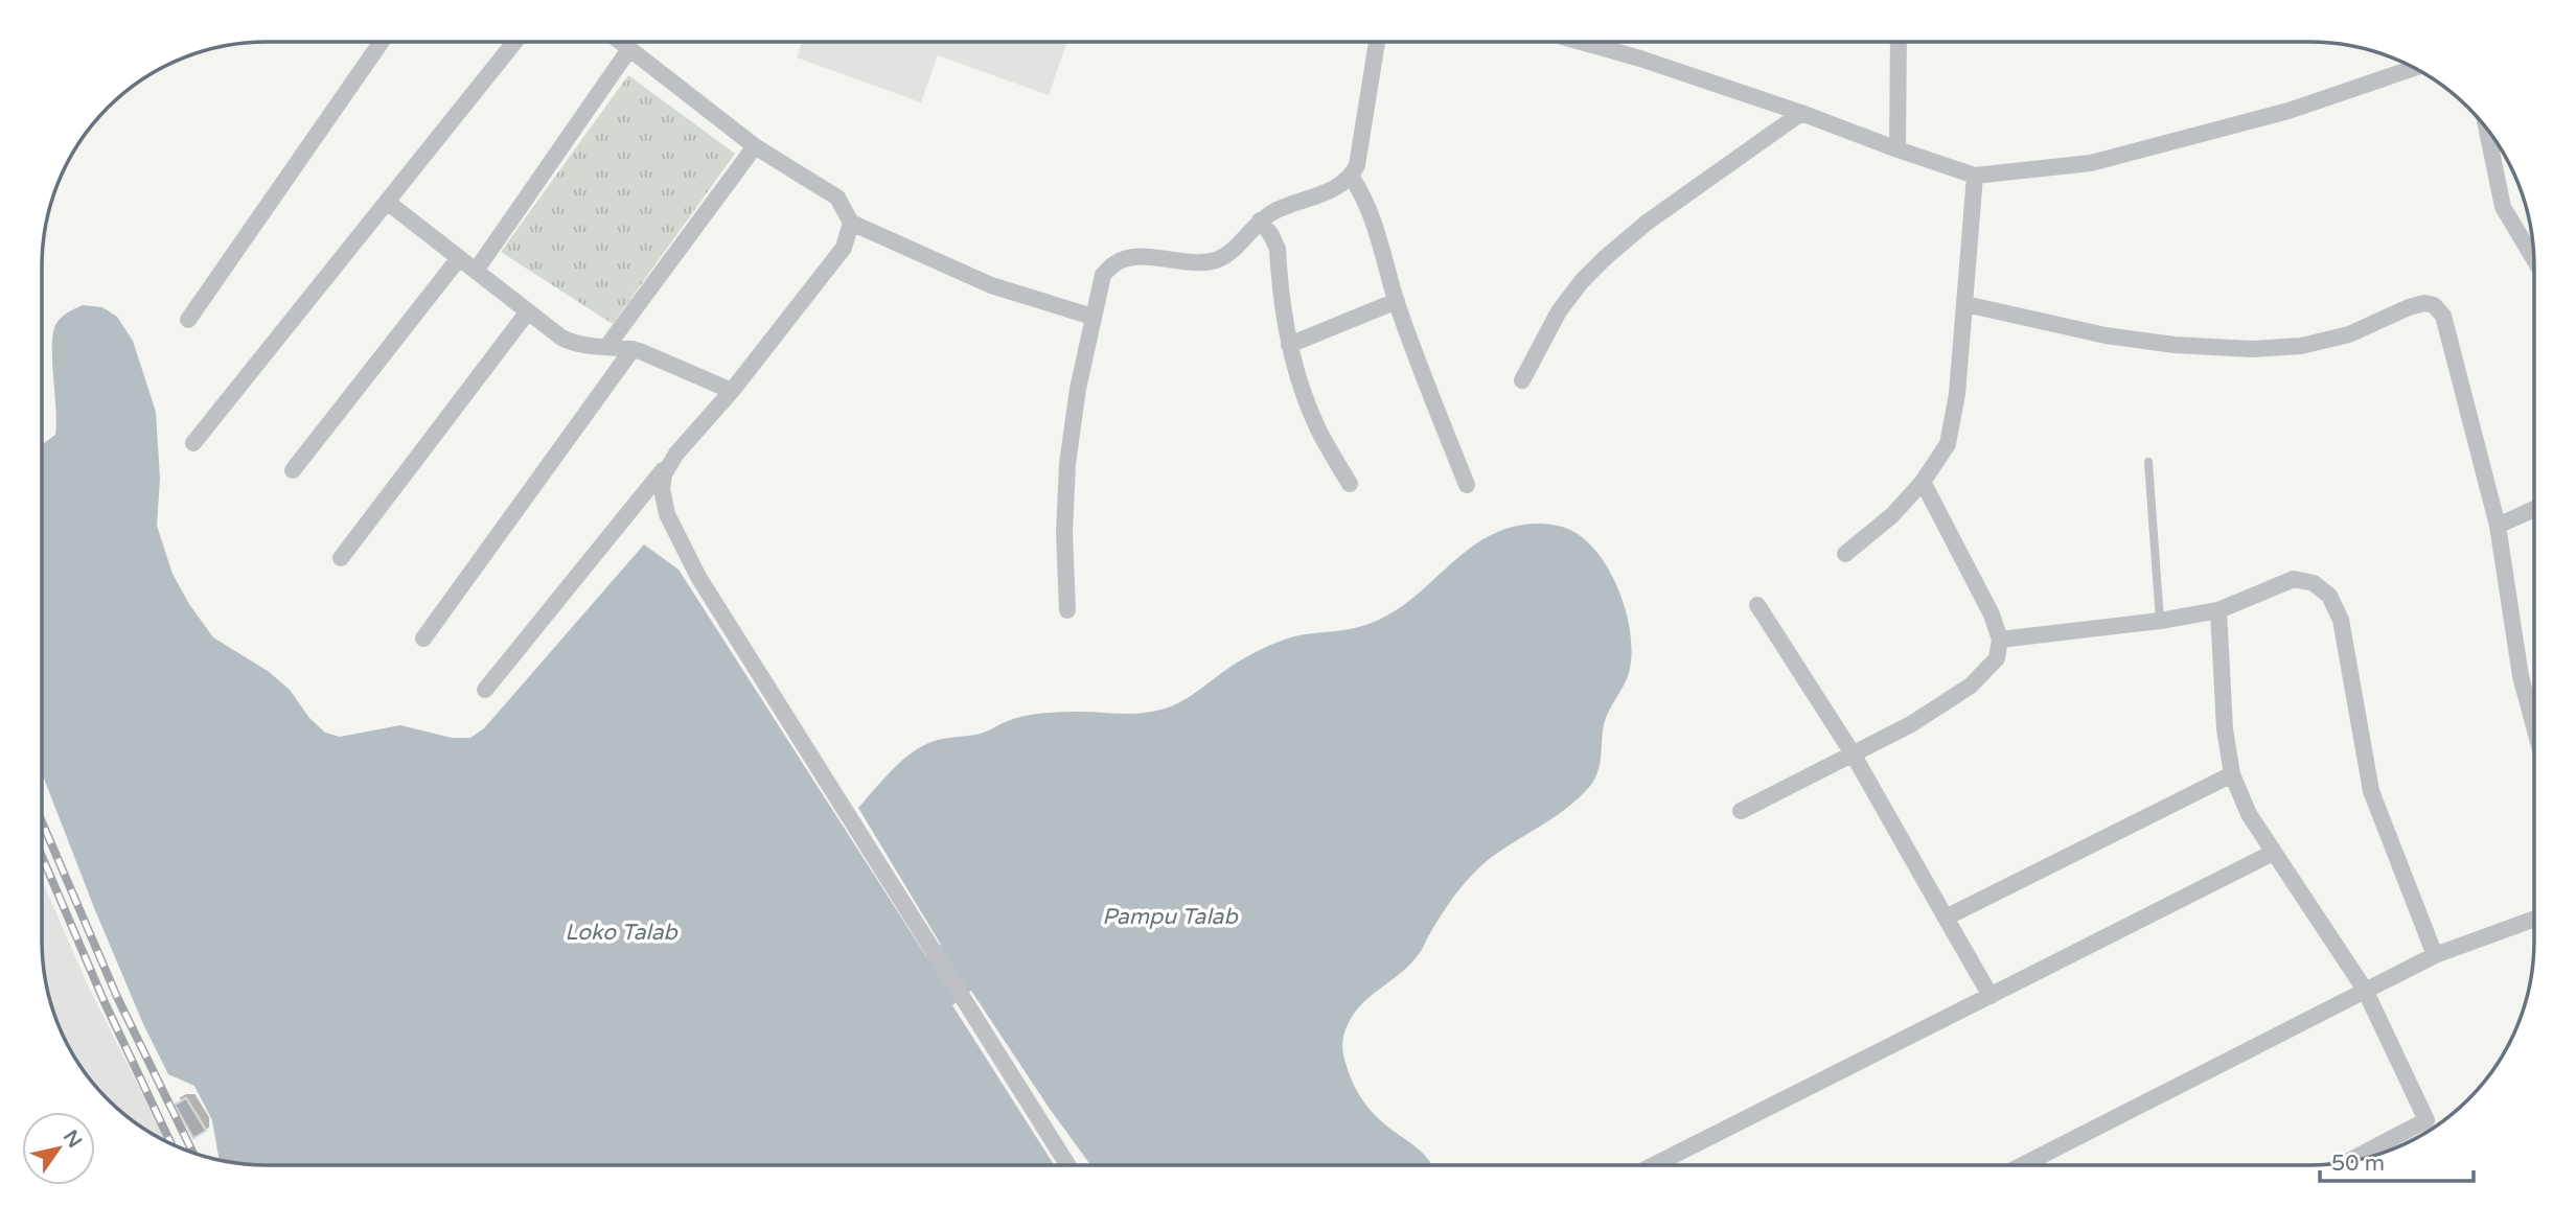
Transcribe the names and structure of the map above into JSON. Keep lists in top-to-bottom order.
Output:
{
  "water": ["Pampu Talab", "Loko Talab"],
  "scale_bar": "50 m",
  "north": "top right"
}
